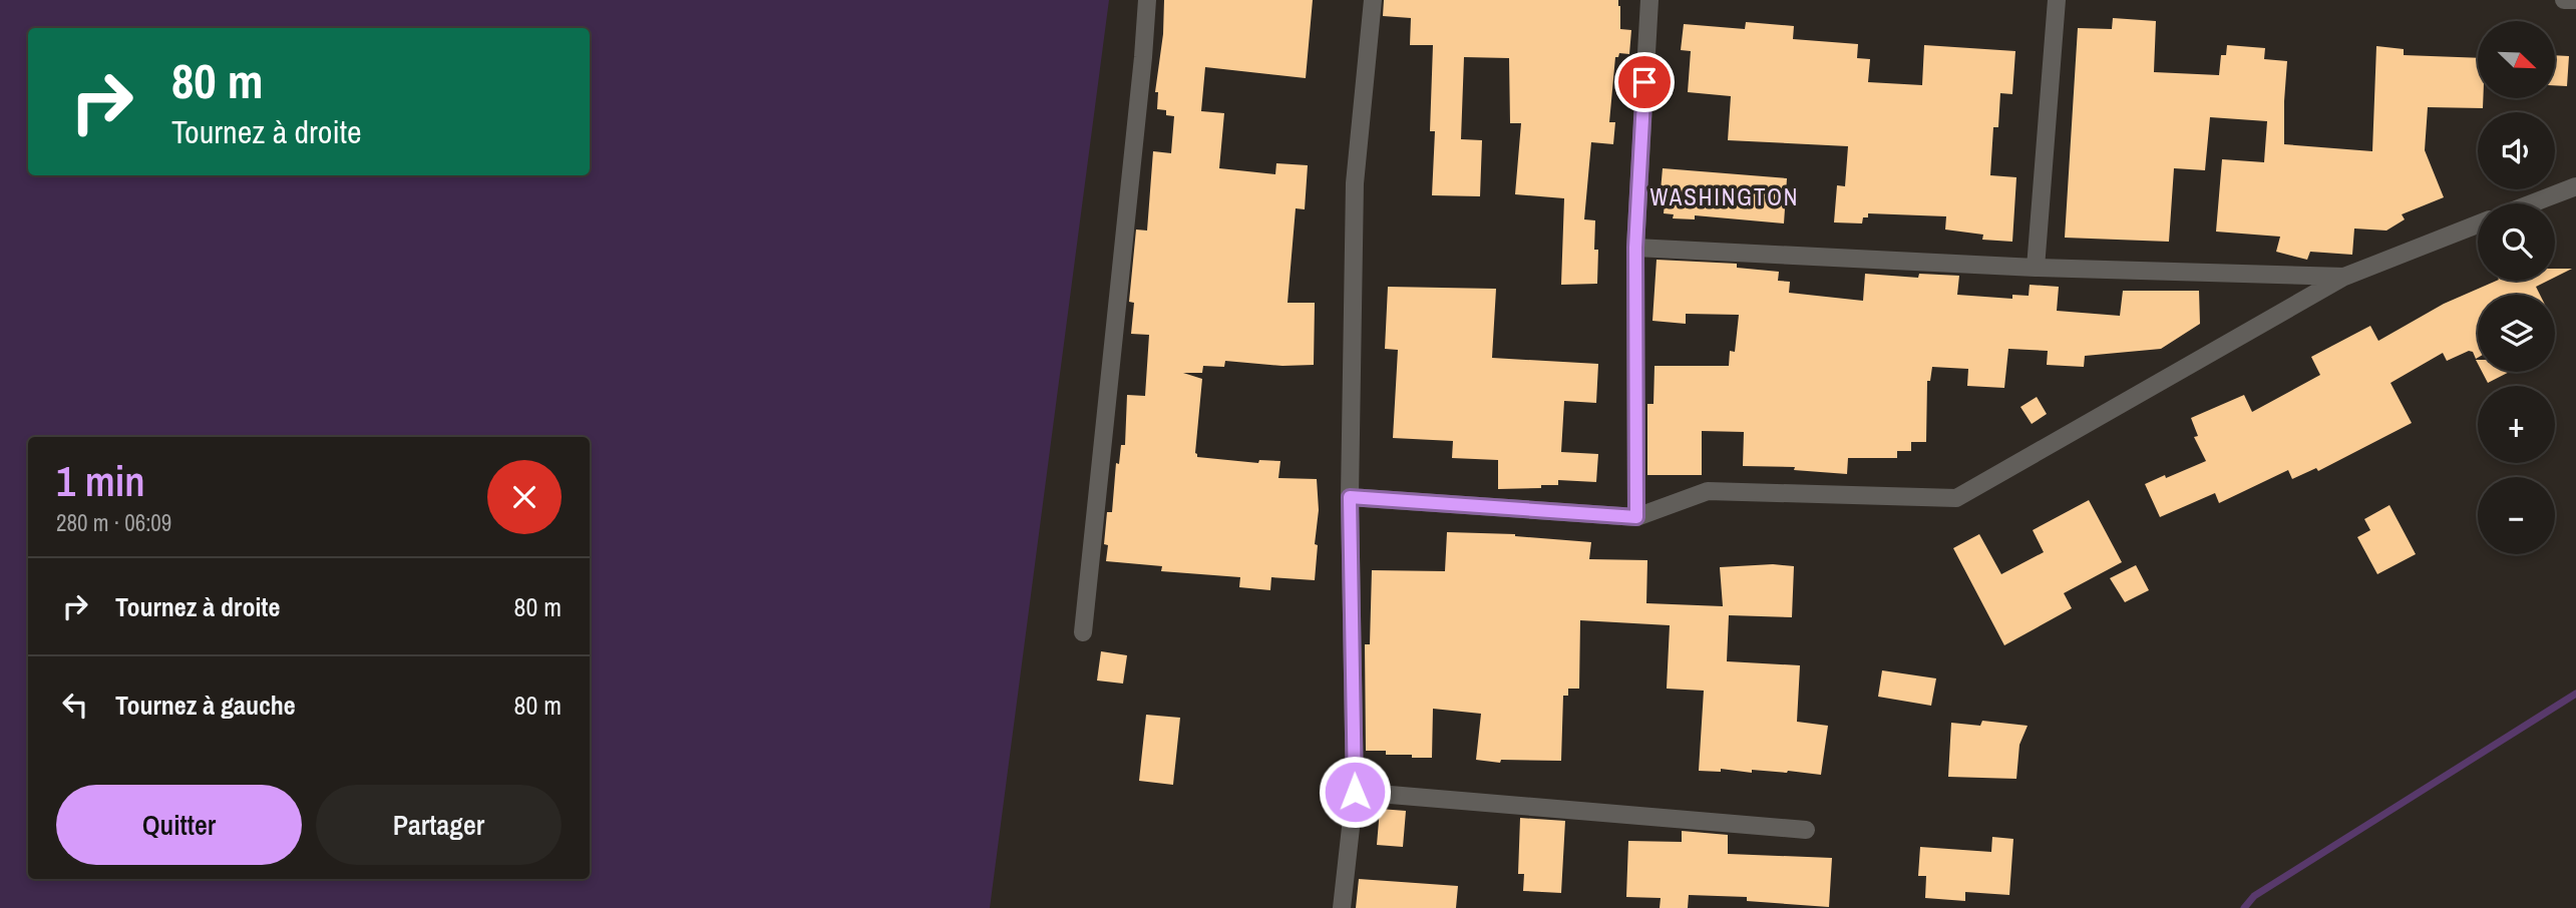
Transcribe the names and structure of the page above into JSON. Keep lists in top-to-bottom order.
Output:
{
  "districts": ["WASHINGTON"],
  "north": "bottom right",
  "page": {
    "map_buttons": ["+", "−"],
    "turn": ["80 m", "Tournez à droite"],
    "heading": ["1 min", "280 m · 06:09"],
    "list": [
      {
        "name": "Tournez à droite",
        "value": "80 m"
      },
      {
        "name": "Tournez à gauche",
        "value": "80 m"
      }
    ],
    "buttons": ["Quitter", "Partager"]
  }
}
